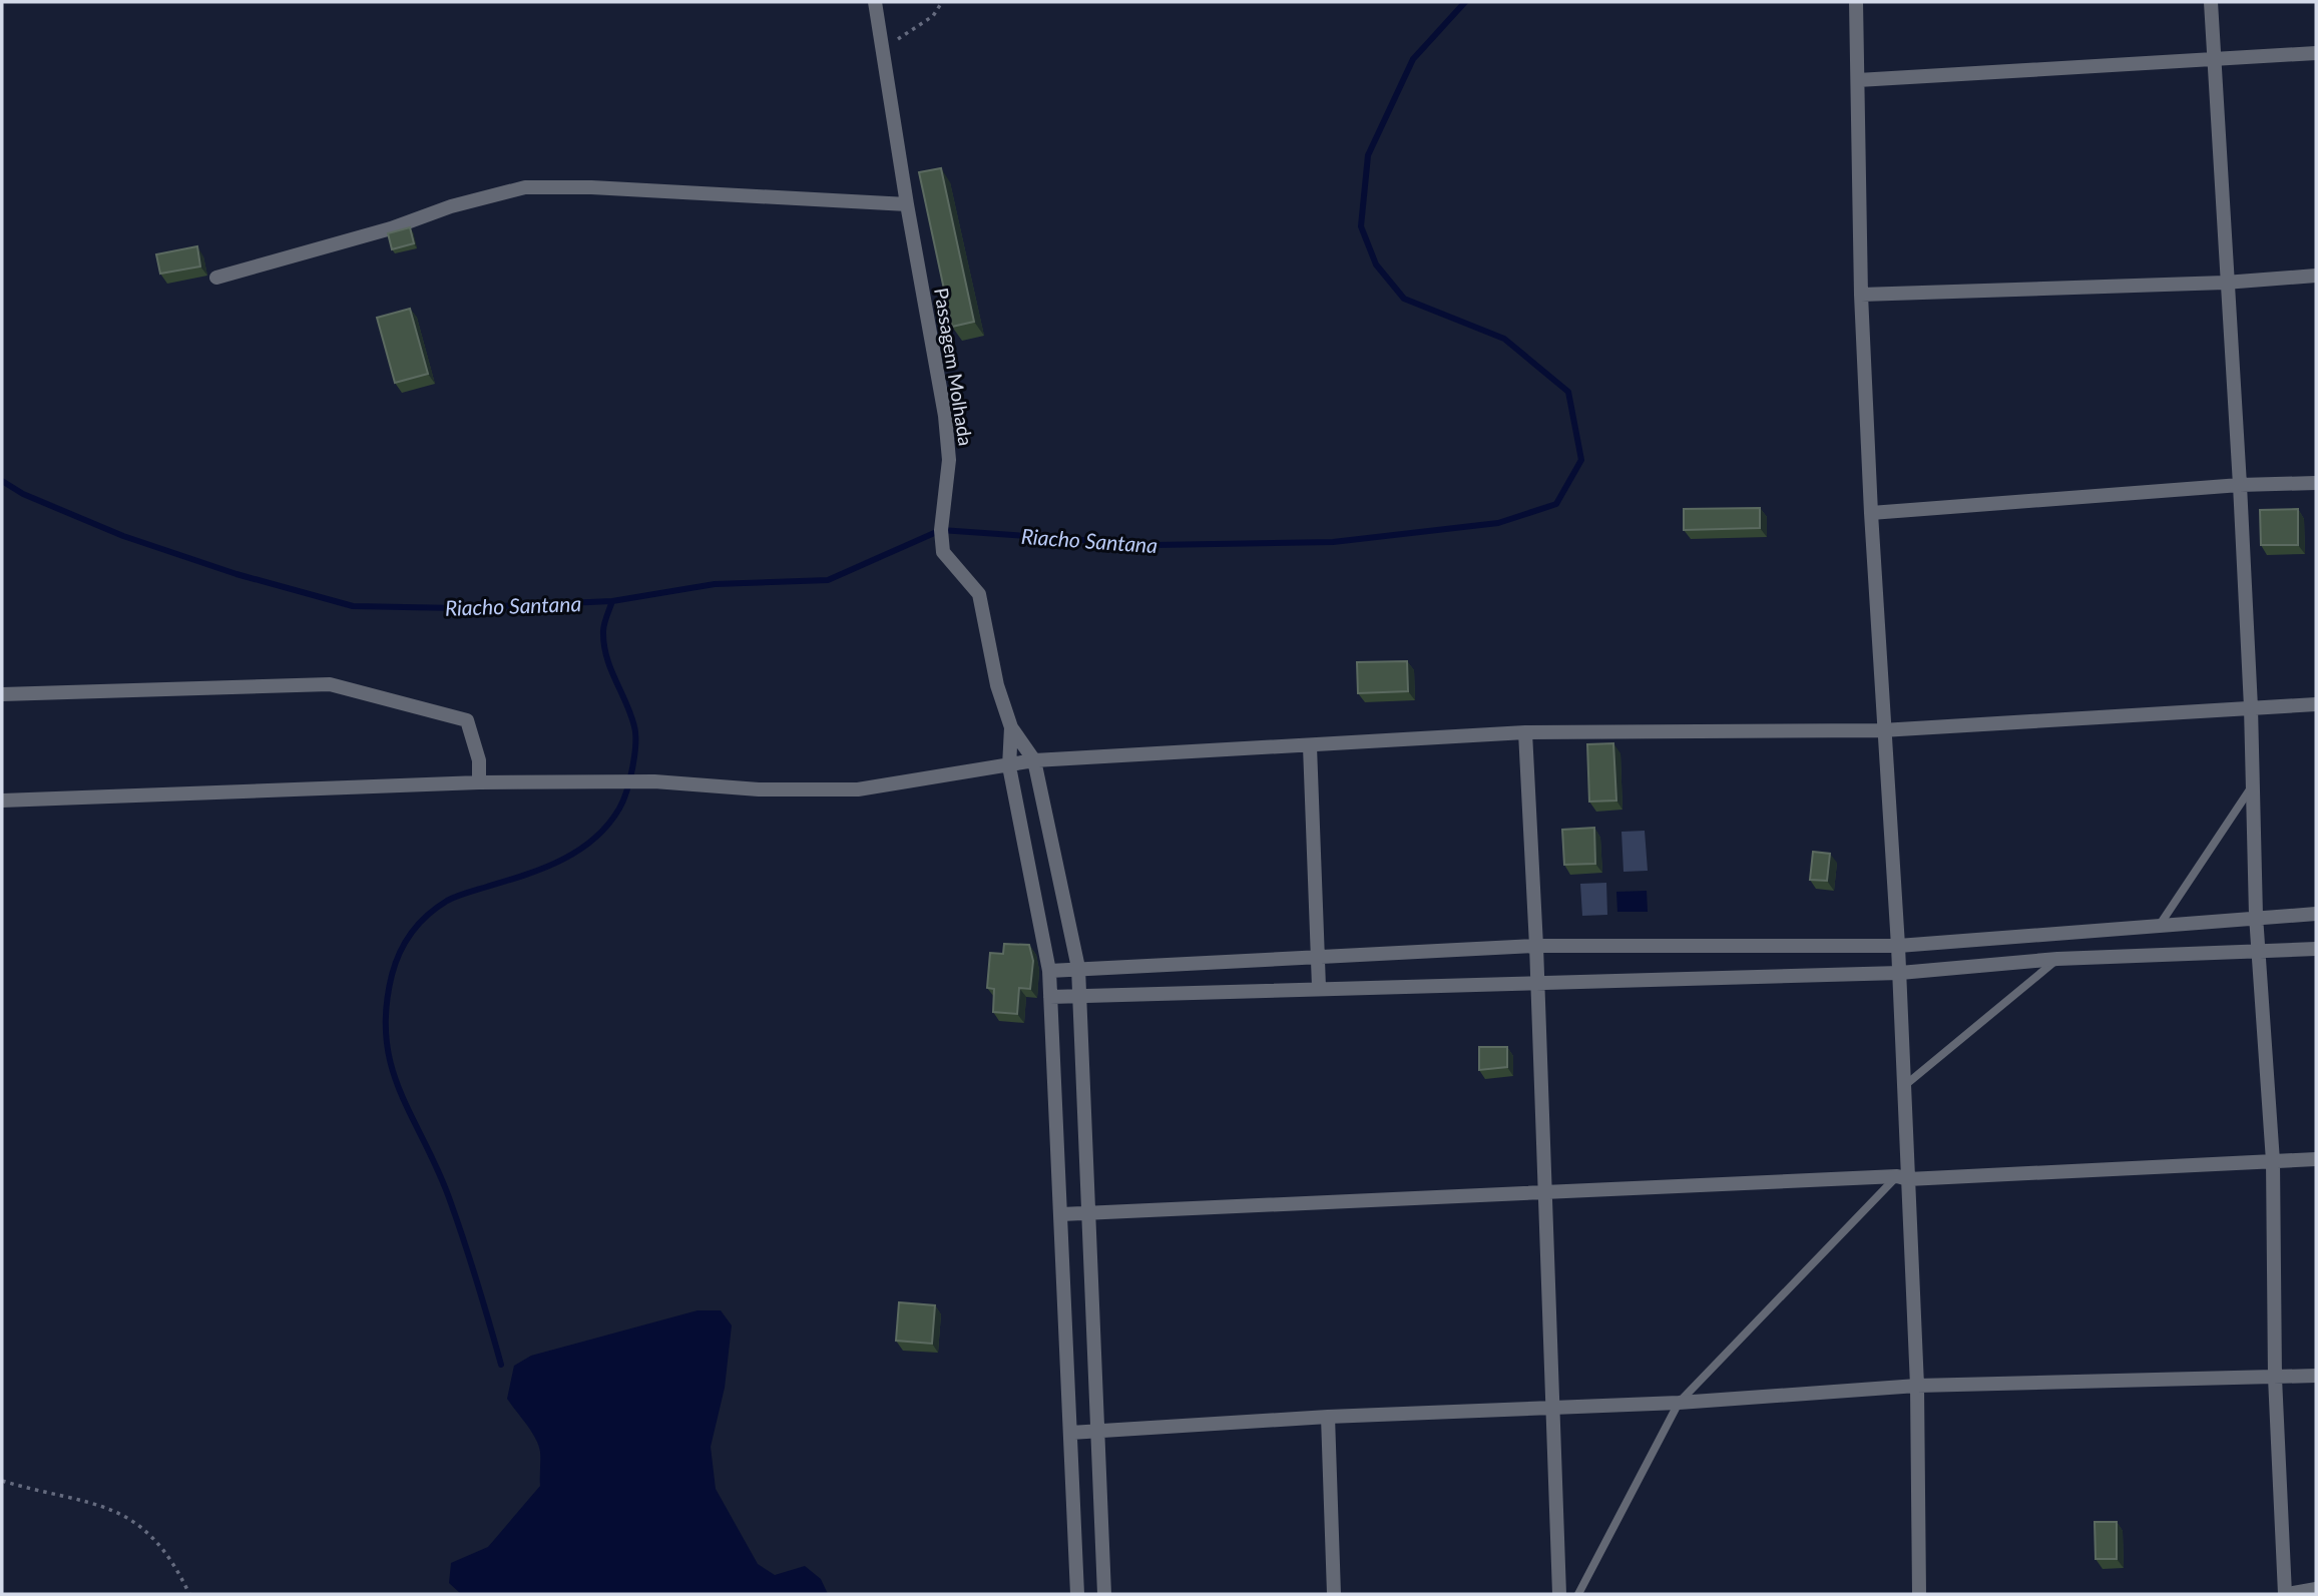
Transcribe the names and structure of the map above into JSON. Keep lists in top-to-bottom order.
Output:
{
  "streets": {
    "street": ["Passagem Molhada"]
  },
  "water": ["Riacho Santana"]
}
